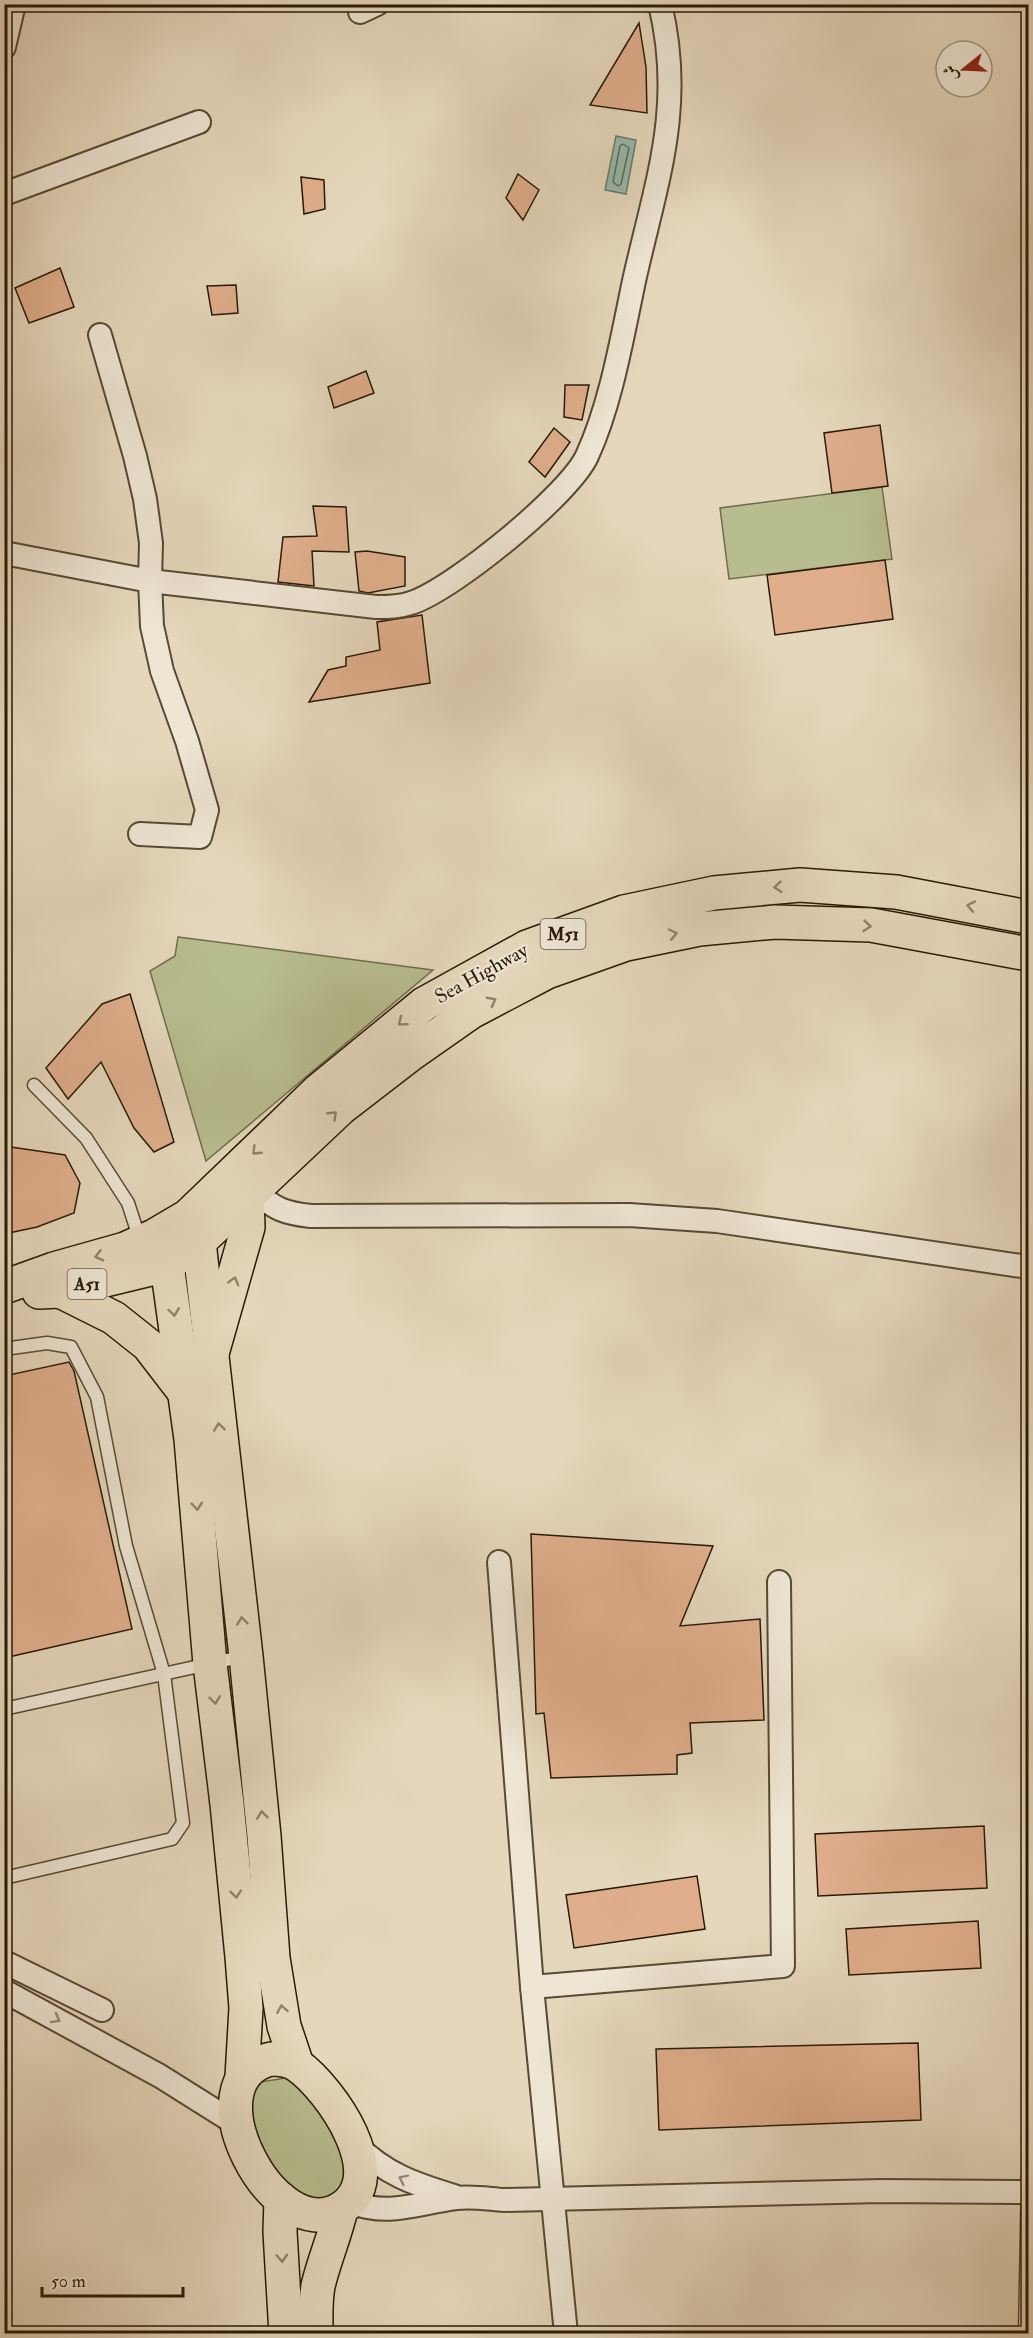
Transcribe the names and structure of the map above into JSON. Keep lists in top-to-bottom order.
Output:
{
  "streets": {
    "main road": ["M51", "Sea Highway", "A51"]
  },
  "crossings": [
    ["Sea Highway", "A51"]
  ],
  "scale_bar": "50 m",
  "north": "left"
}
